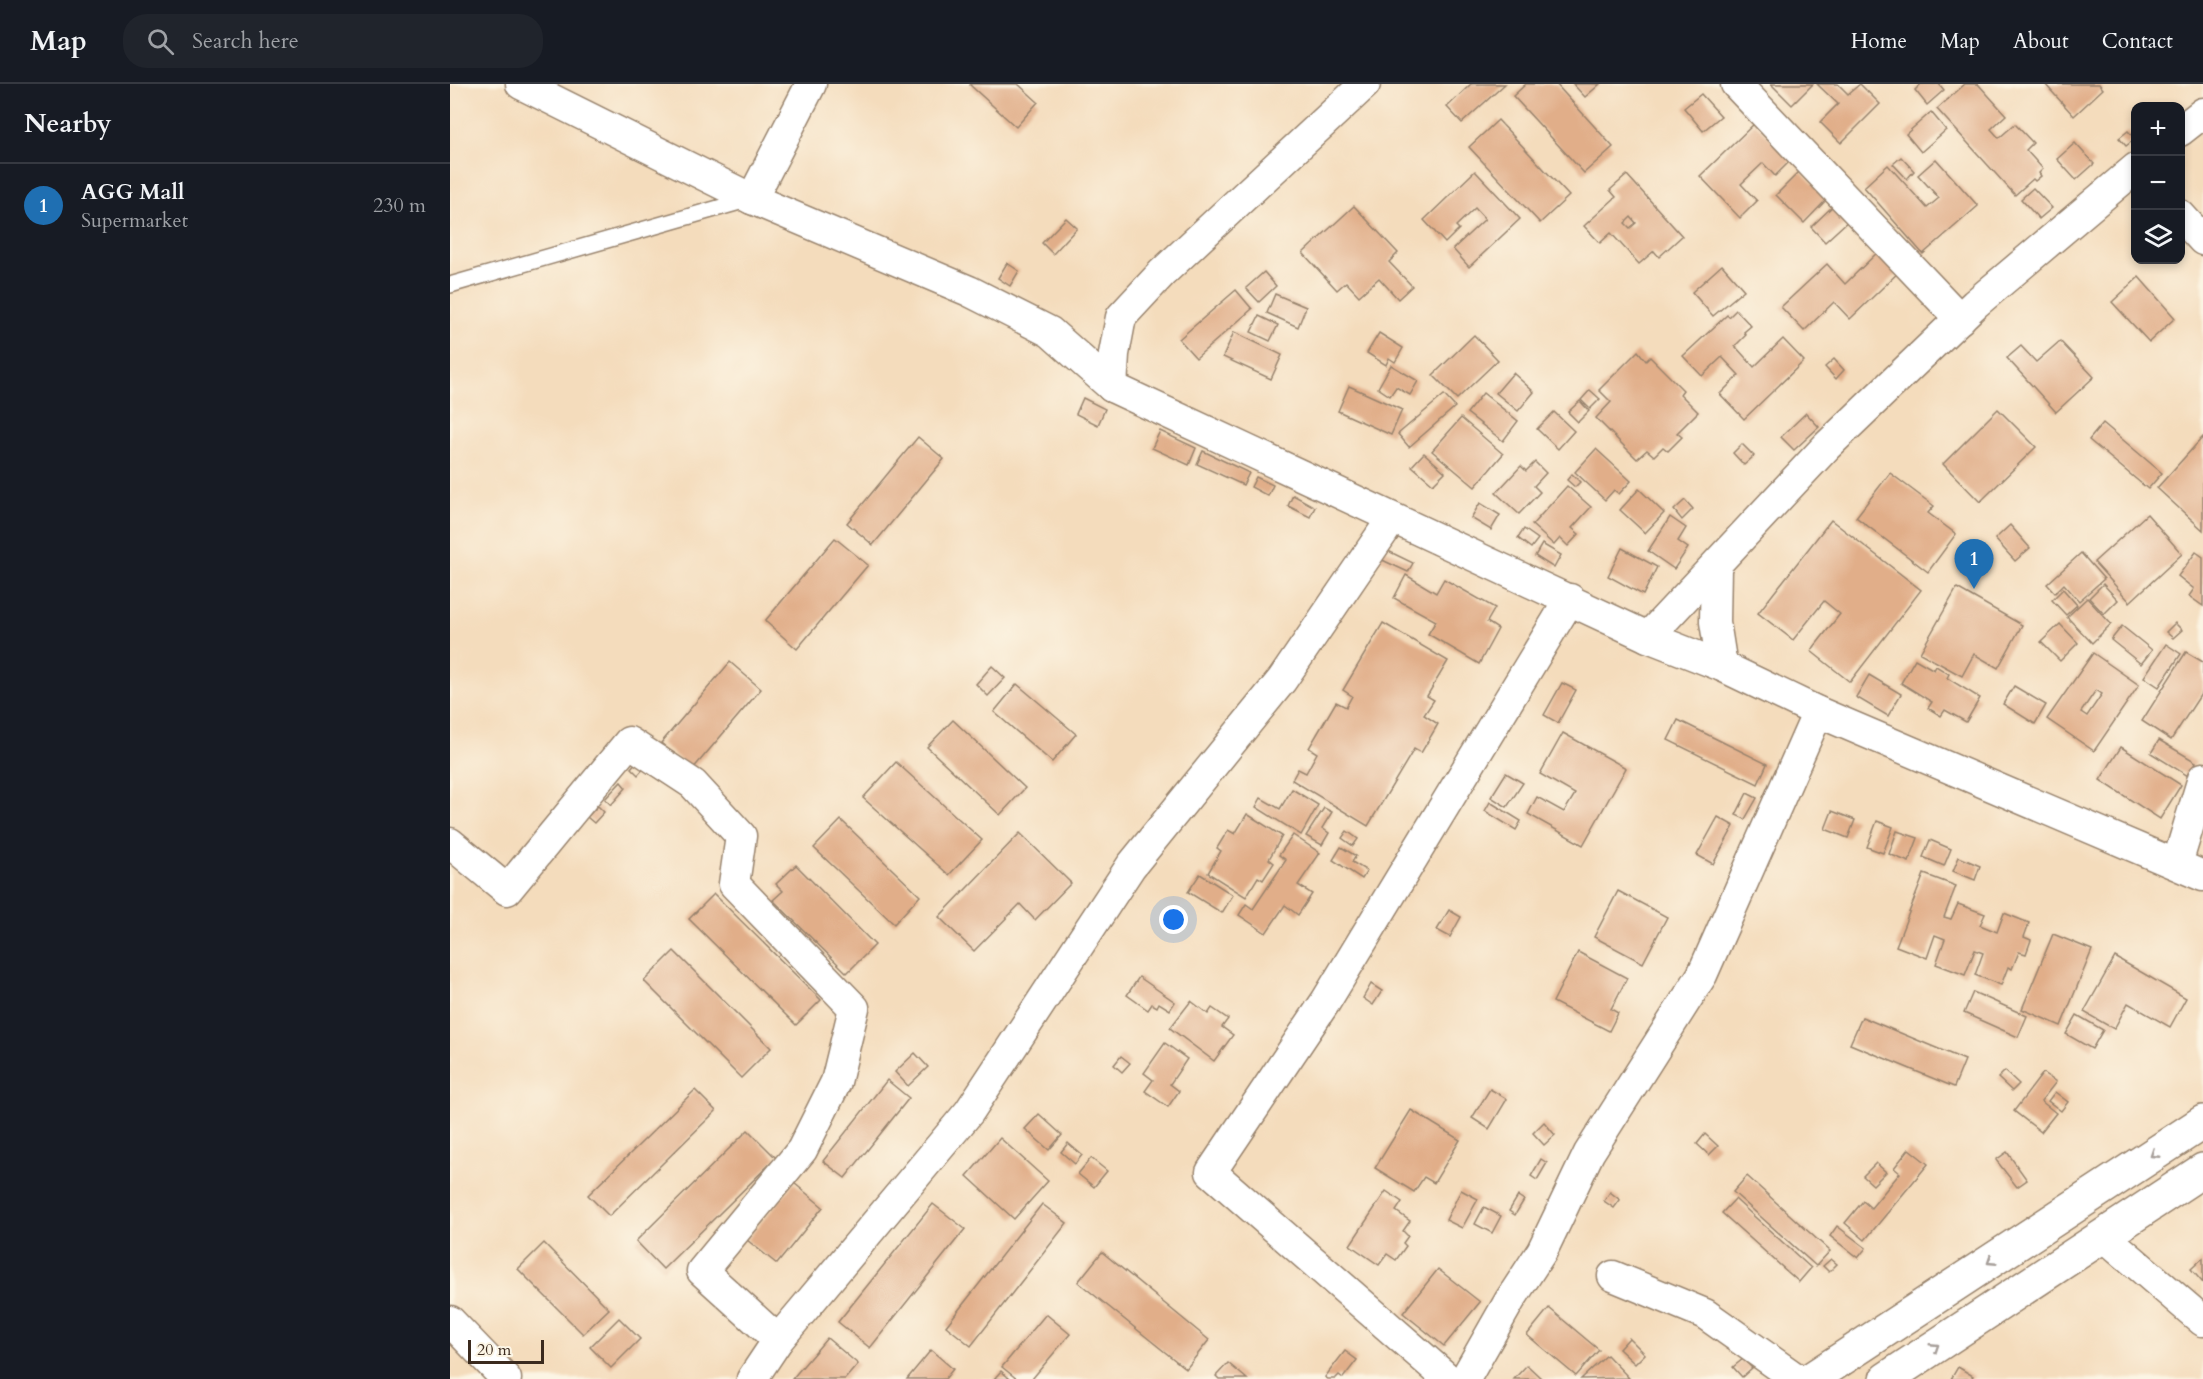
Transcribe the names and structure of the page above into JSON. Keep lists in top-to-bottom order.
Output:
{
  "scale_bar": "20 m",
  "page": {
    "header": "Map",
    "search": "Search here",
    "nav": [
      "Home",
      "Map",
      "About",
      "Contact"
    ],
    "heading": "Nearby",
    "map_buttons": ["+", "−"],
    "list": [
      {
        "mark": "1",
        "name": "AGG Mall",
        "note": "Supermarket",
        "value": "230 m"
      }
    ],
    "pins": "1",
    "scale": "20 m"
  }
}
